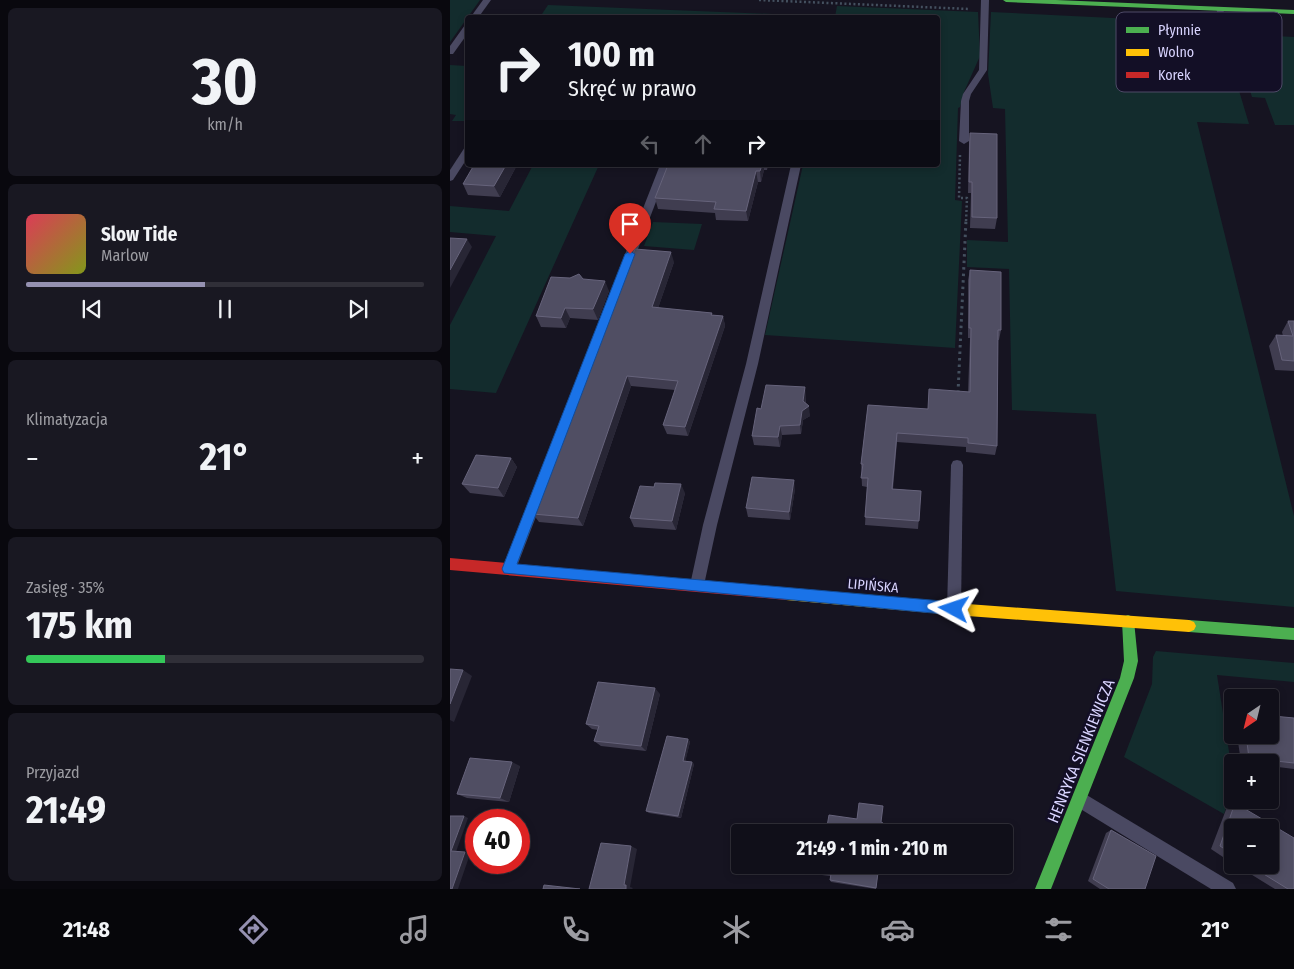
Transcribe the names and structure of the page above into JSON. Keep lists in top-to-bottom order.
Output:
{
  "streets": {
    "street": ["LIPIŃSKA", "HENRYKA SIENKIEWICZA"]
  },
  "crossings": [
    ["LIPIŃSKA", "HENRYKA SIENKIEWICZA"]
  ],
  "legend": ["Płynnie", "Wolno", "Korek"],
  "north": "bottom left",
  "page": {
    "tile": [
      ["30", "km/h"],
      "Klimatyzacja",
      ["Zasięg · 35%", "175 km"],
      ["Przyjazd", "21:49"]
    ],
    "turn": ["100 m", "Skręć w prawo"],
    "song": ["Slow Tide", "Marlow"],
    "heat": ["−", "21°", "+"],
    "map_buttons": ["+", "−"],
    "limit": "40",
    "trip": "21:49 · 1 min · 210 m",
    "tabs": ["21:48", "21°"]
  }
}
